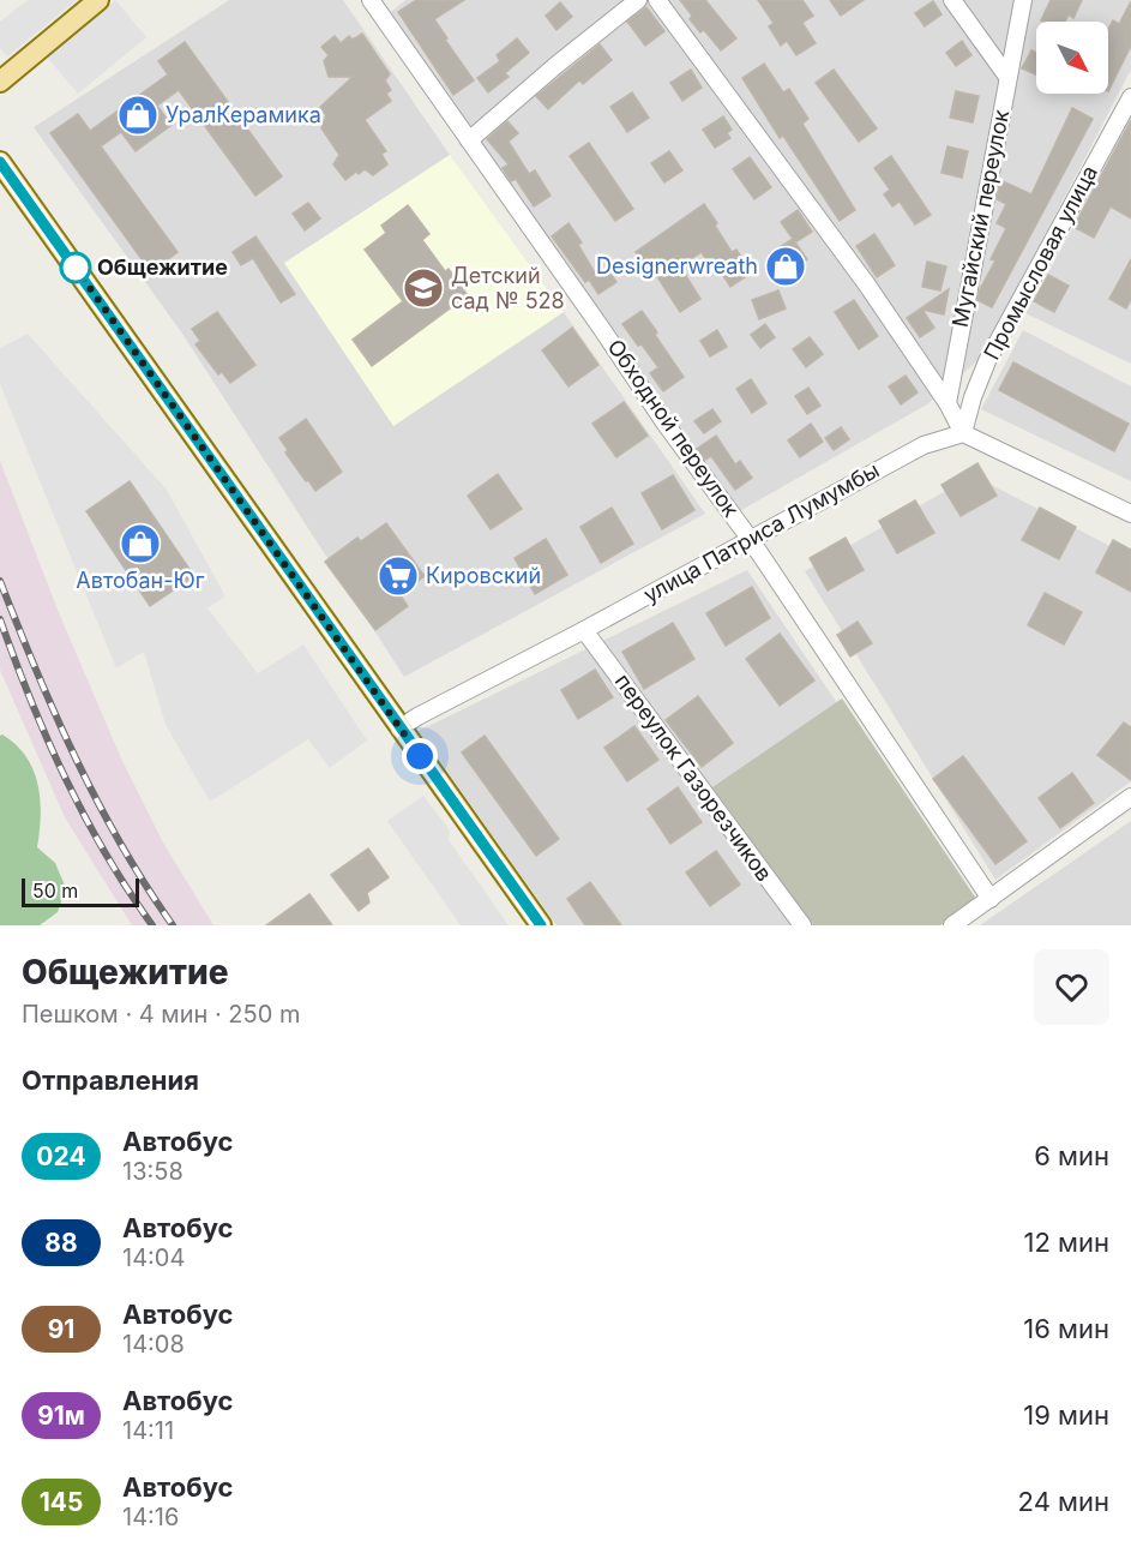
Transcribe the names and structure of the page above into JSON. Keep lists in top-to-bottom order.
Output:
{
  "streets": {
    "street": [
      "Мугайский переулок",
      "Промысловая улица",
      "Обходной переулок",
      "улица Патриса Лумумбы",
      "переулок Газорезчиков"
    ]
  },
  "crossings": [
    ["Промысловая улица", "улица Патриса Лумумбы"],
    ["Обходной переулок", "улица Патриса Лумумбы"],
    ["улица Патриса Лумумбы", "переулок Газорезчиков"]
  ],
  "places": {
    "shop": ["УралКерамика", "Designerwreath", "Автобан-Юг"],
    "other": ["Общежитие"],
    "school or university": ["Детский сад № 528"],
    "supermarket": ["Кировский"]
  },
  "lines": ["bus line 024"],
  "scale_bar": "50 m",
  "north": "bottom right",
  "page": {
    "scale": "50 m",
    "heading": [
      ["Общежитие", "Пешком · 4 мин · 250 m"],
      "Отправления"
    ],
    "list": [
      {
        "mark": "024",
        "name": "Автобус",
        "note": "13:58",
        "value": "6 мин"
      },
      {
        "mark": "88",
        "name": "Автобус",
        "note": "14:04",
        "value": "12 мин"
      },
      {
        "mark": "91",
        "name": "Автобус",
        "note": "14:08",
        "value": "16 мин"
      },
      {
        "mark": "91м",
        "name": "Автобус",
        "note": "14:11",
        "value": "19 мин"
      },
      {
        "mark": "145",
        "name": "Автобус",
        "note": "14:16",
        "value": "24 мин"
      }
    ]
  }
}
